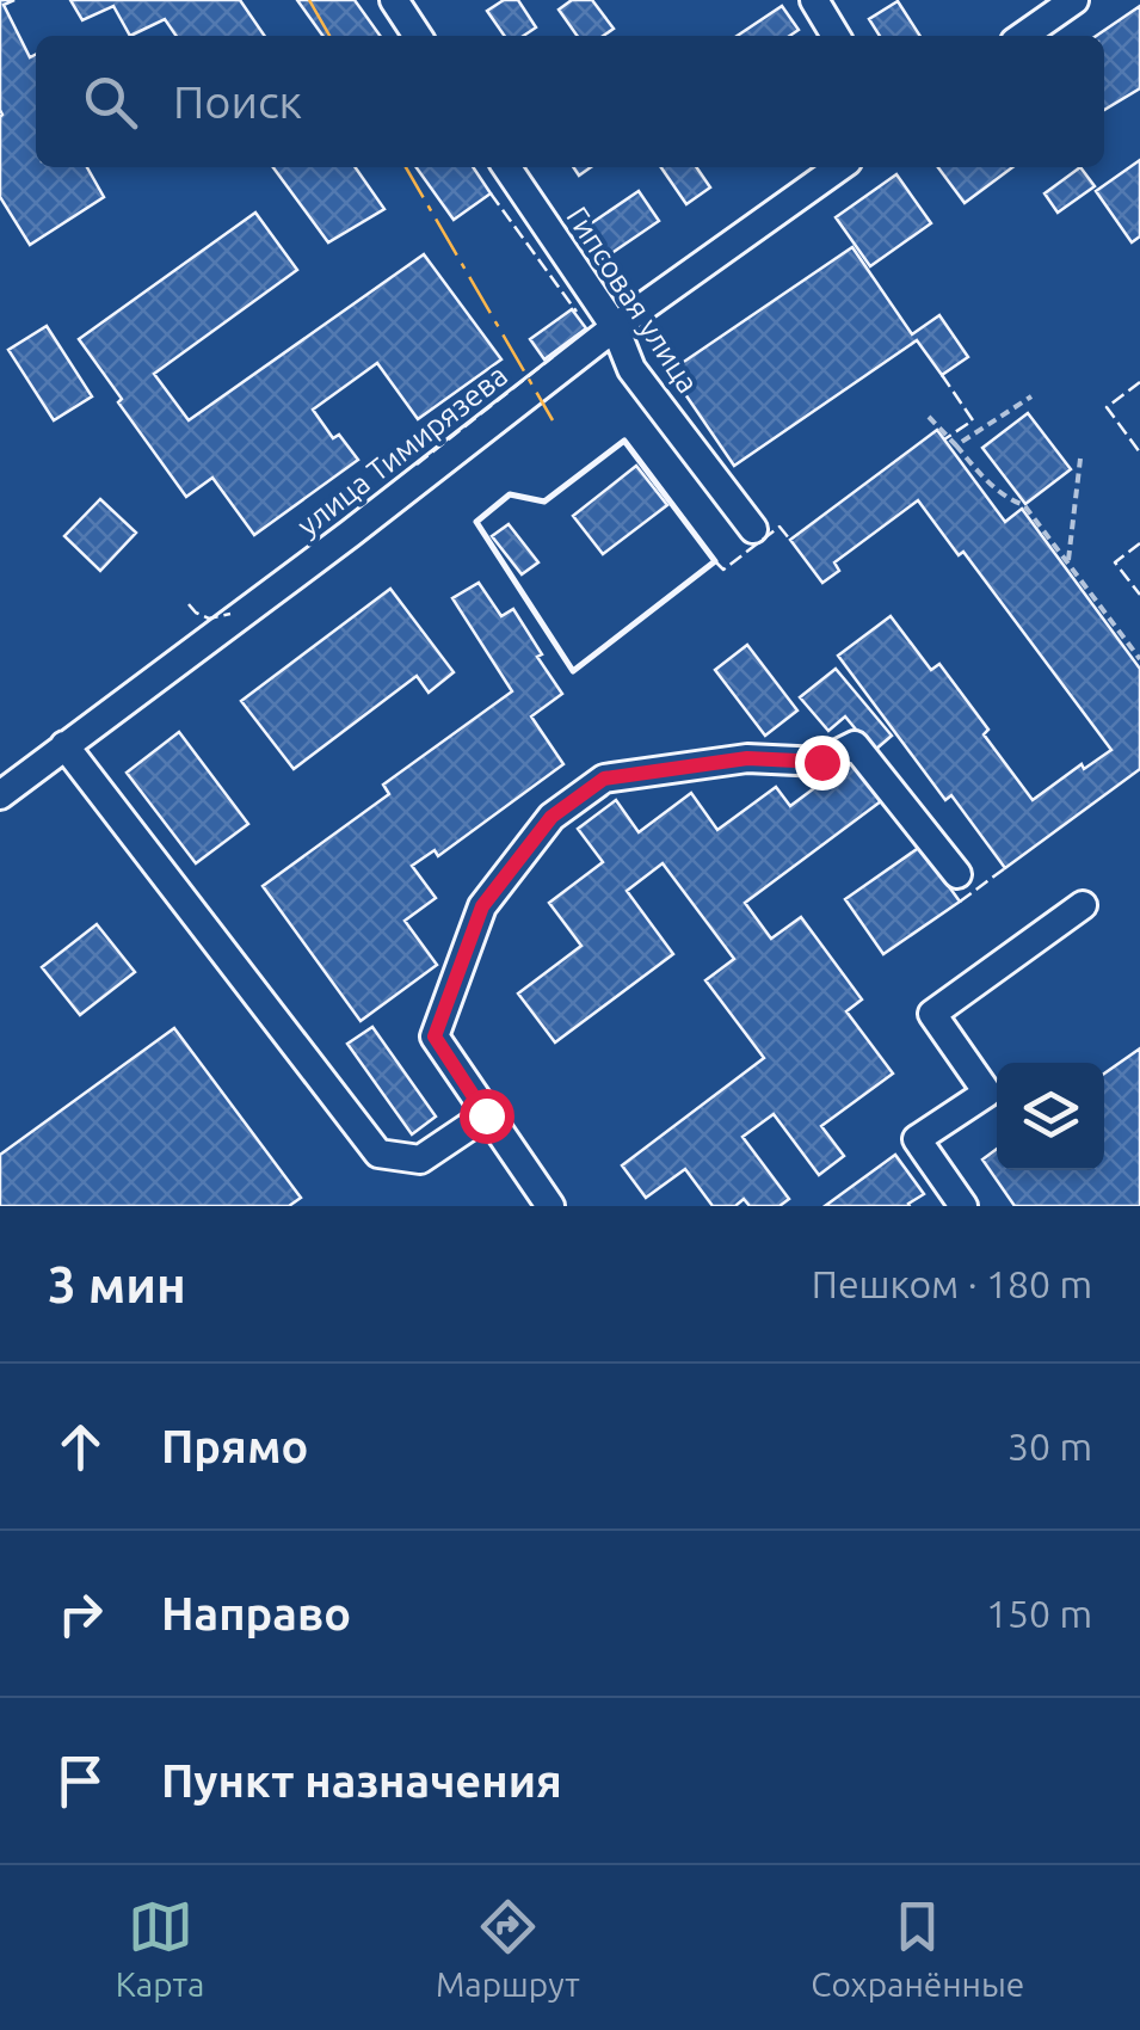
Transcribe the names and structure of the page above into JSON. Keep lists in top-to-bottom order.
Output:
{
  "streets": {
    "street": ["Гипсовая улица", "улица Тимирязева"]
  },
  "crossings": [
    ["Гипсовая улица", "улица Тимирязева"]
  ],
  "page": {
    "search": "Поиск",
    "heading": ["3 мин", "Пешком · 180 m"],
    "list": [
      ["Прямо", "30 m"],
      ["Направо", "150 m"],
      "Пункт назначения"
    ],
    "nav": ["Карта", "Маршрут", "Сохранённые"]
  }
}
